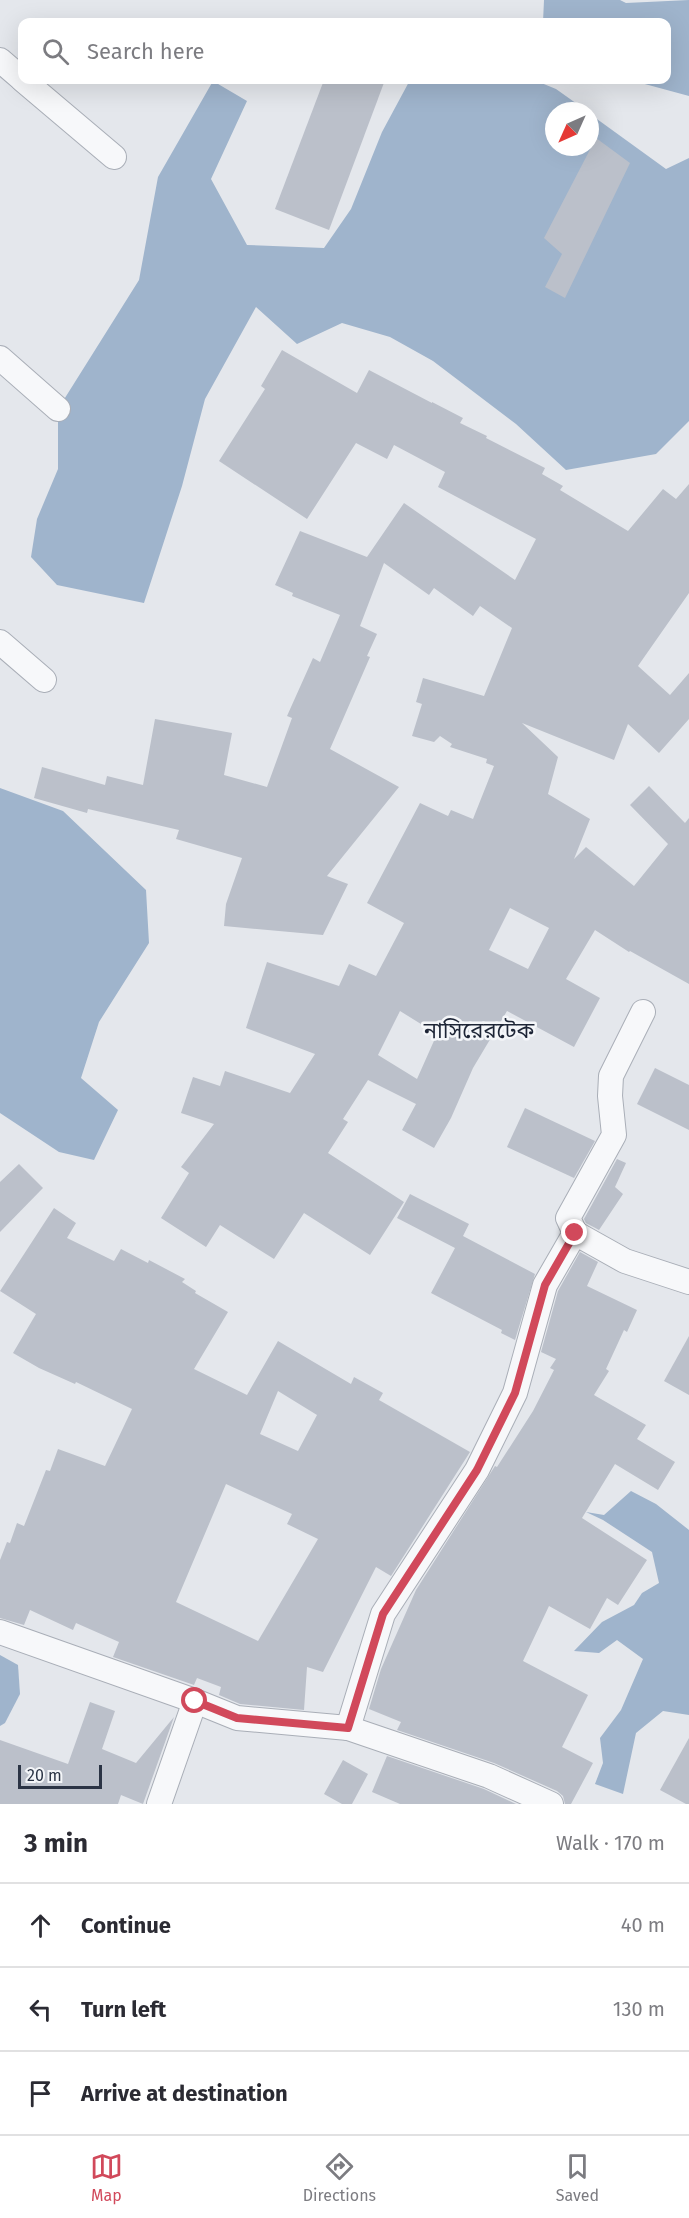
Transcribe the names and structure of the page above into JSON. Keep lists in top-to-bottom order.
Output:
{
  "districts": ["নাসিরেরটেক"],
  "scale_bar": "20 m",
  "north": "bottom left",
  "page": {
    "search": "Search here",
    "scale": "20 m",
    "heading": ["3 min", "Walk · 170 m"],
    "list": [
      ["Continue", "40 m"],
      ["Turn left", "130 m"],
      "Arrive at destination"
    ],
    "nav": ["Map", "Directions", "Saved"]
  }
}
